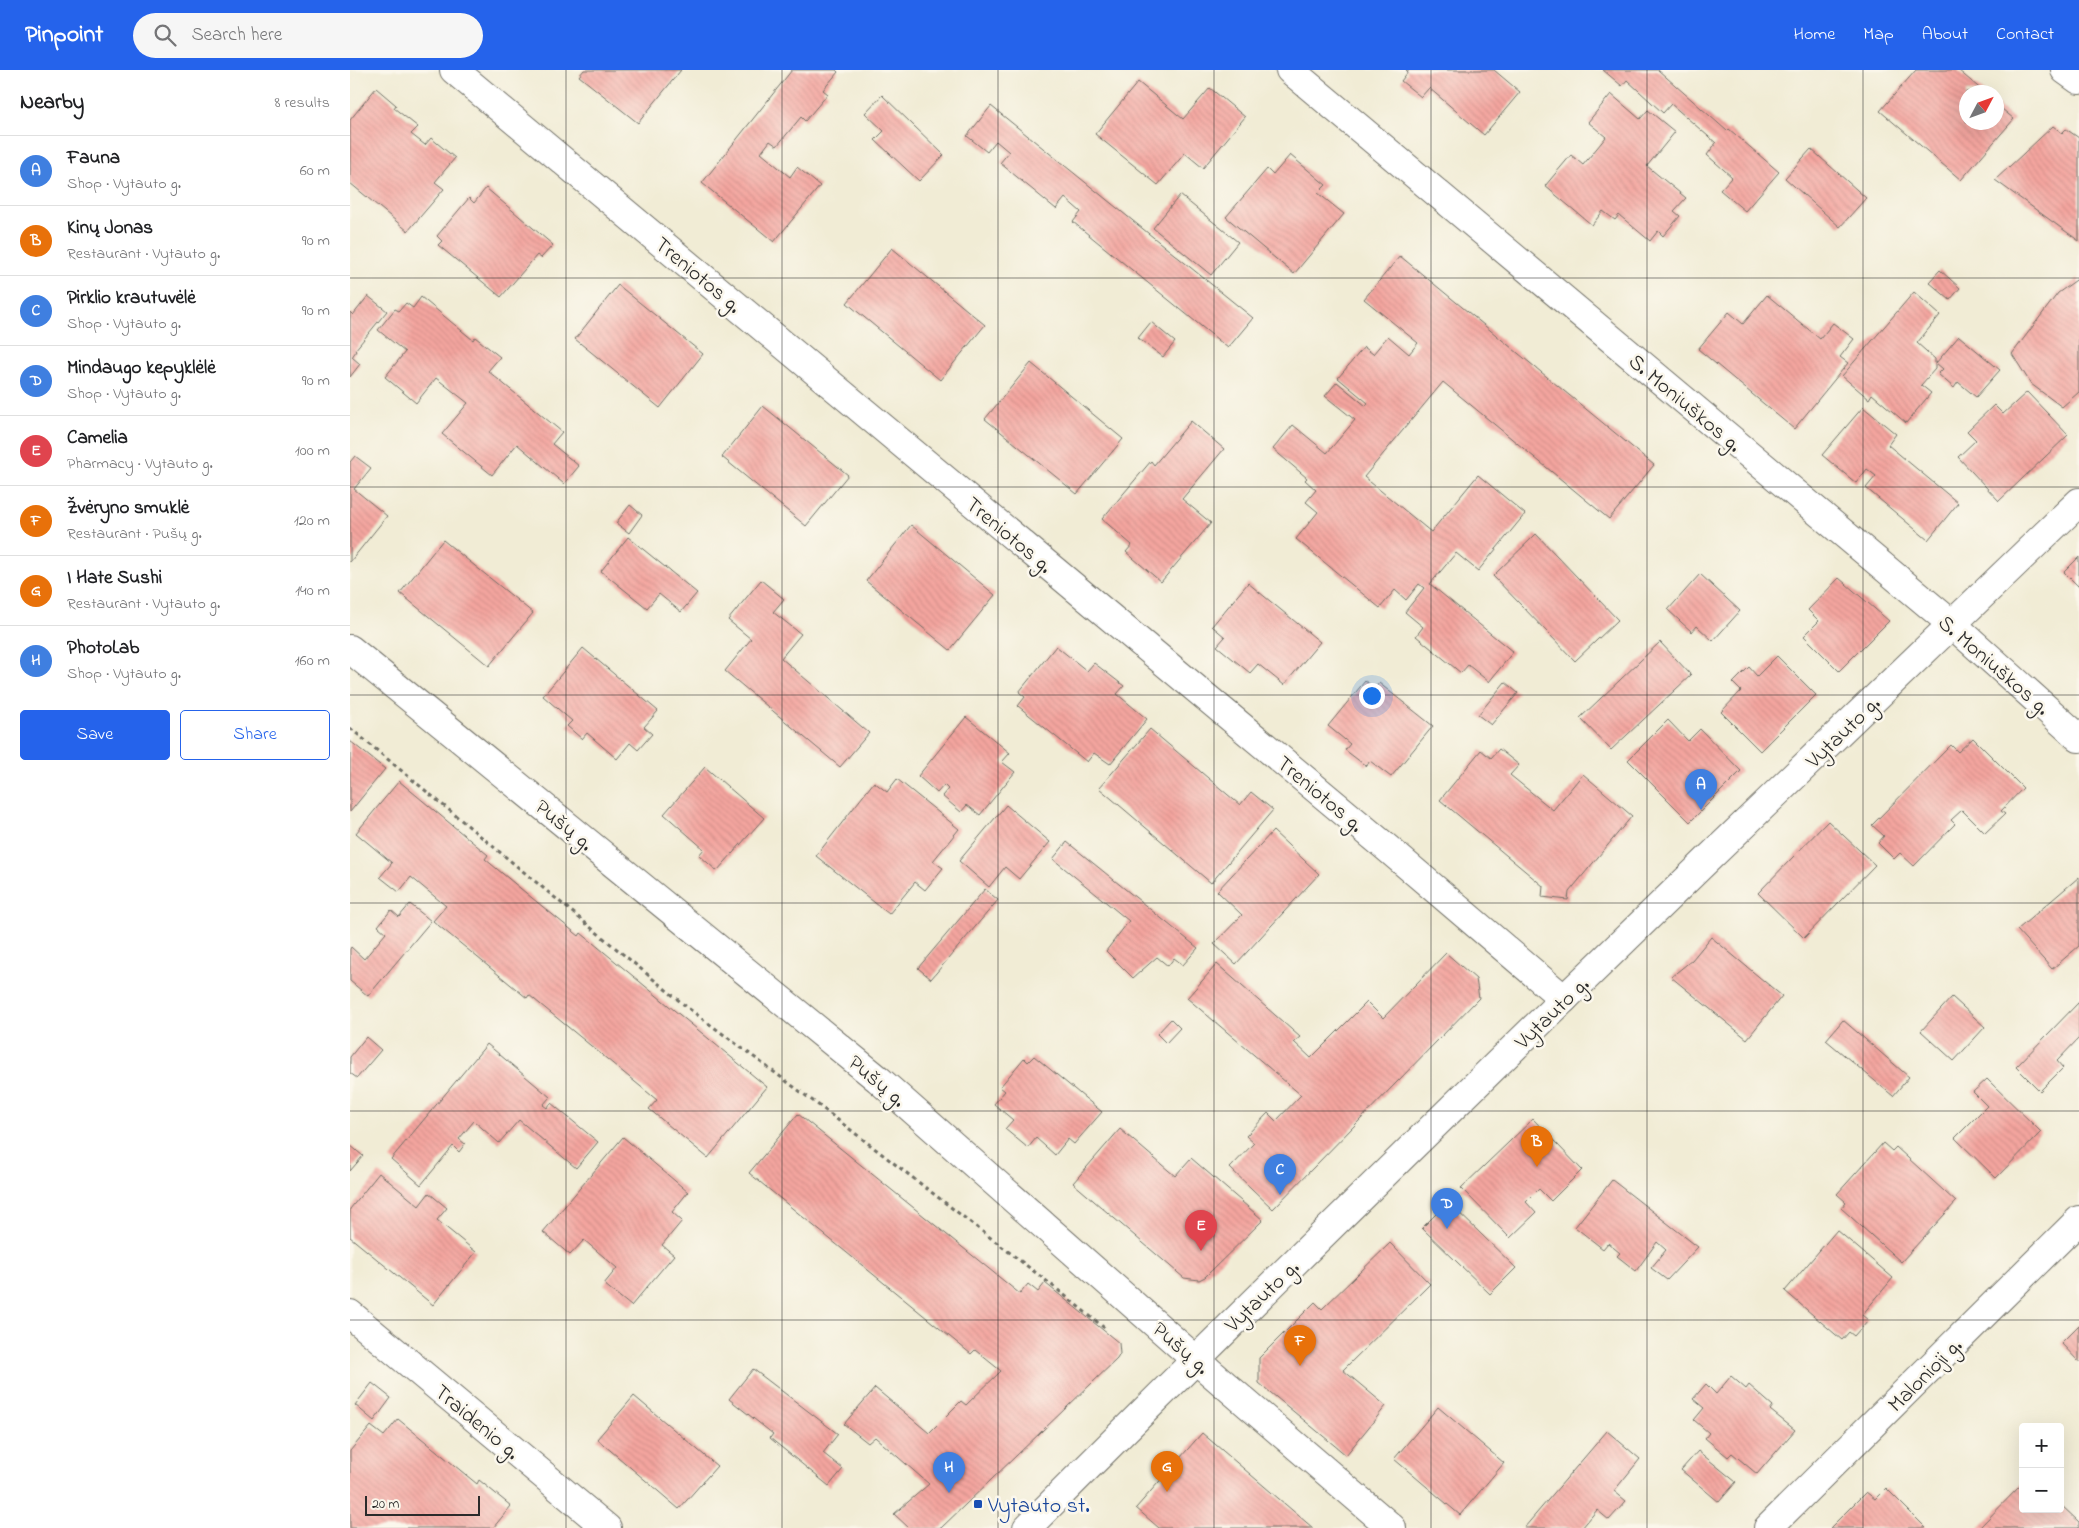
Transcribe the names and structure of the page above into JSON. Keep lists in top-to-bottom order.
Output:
{
  "streets": {
    "street": [
      "Treniotos g.",
      "S. Moniuškos g.",
      "Vytauto g.",
      "Pušų g.",
      "Malonioji g.",
      "Traidenio g."
    ]
  },
  "crossings": [
    ["Treniotos g.", "Vytauto g."],
    ["S. Moniuškos g.", "Vytauto g."],
    ["Vytauto g.", "Pušų g."]
  ],
  "places": {
    "transit": ["Vytauto st."]
  },
  "scale_bar": "20 m",
  "north": "top right",
  "page": {
    "header": "Pinpoint",
    "search": "Search here",
    "nav": [
      "Home",
      "Map",
      "About",
      "Contact"
    ],
    "heading": ["Nearby", "8 results"],
    "list": [
      {
        "mark": "A",
        "name": "Fauna",
        "note": "Shop · Vytauto g.",
        "value": "60 m"
      },
      {
        "mark": "B",
        "name": "Kinų Jonas",
        "note": "Restaurant · Vytauto g.",
        "value": "90 m"
      },
      {
        "mark": "C",
        "name": "Pirklio krautuvėlė",
        "note": "Shop · Vytauto g.",
        "value": "90 m"
      },
      {
        "mark": "D",
        "name": "Mindaugo kepyklėlė",
        "note": "Shop · Vytauto g.",
        "value": "90 m"
      },
      {
        "mark": "E",
        "name": "Camelia",
        "note": "Pharmacy · Vytauto g.",
        "value": "100 m"
      },
      {
        "mark": "F",
        "name": "Žvėryno smuklė",
        "note": "Restaurant · Pušų g.",
        "value": "120 m"
      },
      {
        "mark": "G",
        "name": "I Hate Sushi",
        "note": "Restaurant · Vytauto g.",
        "value": "140 m"
      },
      {
        "mark": "H",
        "name": "PhotoLab",
        "note": "Shop · Vytauto g.",
        "value": "160 m"
      }
    ],
    "buttons": ["Save", "Share"],
    "pins": [
      "A",
      "B",
      "C",
      "D",
      "E",
      "F",
      "G",
      "H"
    ],
    "map_buttons": ["+", "−"],
    "scale": "20 m"
  }
}
